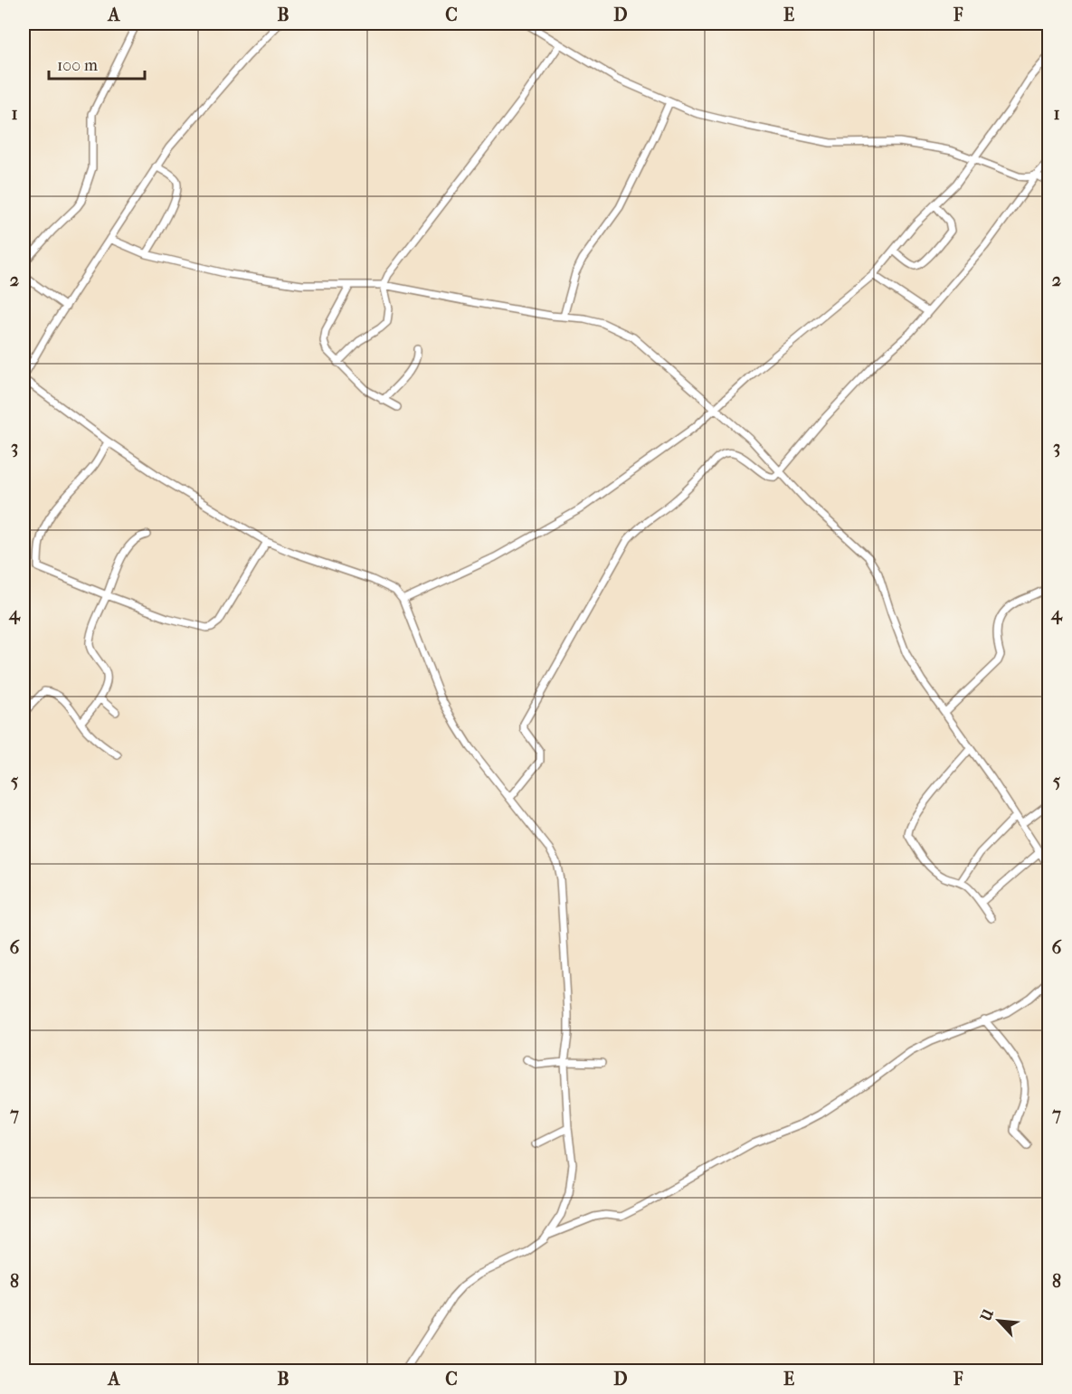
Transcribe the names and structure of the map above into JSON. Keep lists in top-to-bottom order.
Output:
{
  "scale_bar": "100 m",
  "north": "top left",
  "grid": {
    "columns": [
      "A",
      "B",
      "C",
      "D",
      "E",
      "F"
    ],
    "rows": [
      "1",
      "2",
      "3",
      "4",
      "5",
      "6",
      "7",
      "8"
    ]
  }
}
